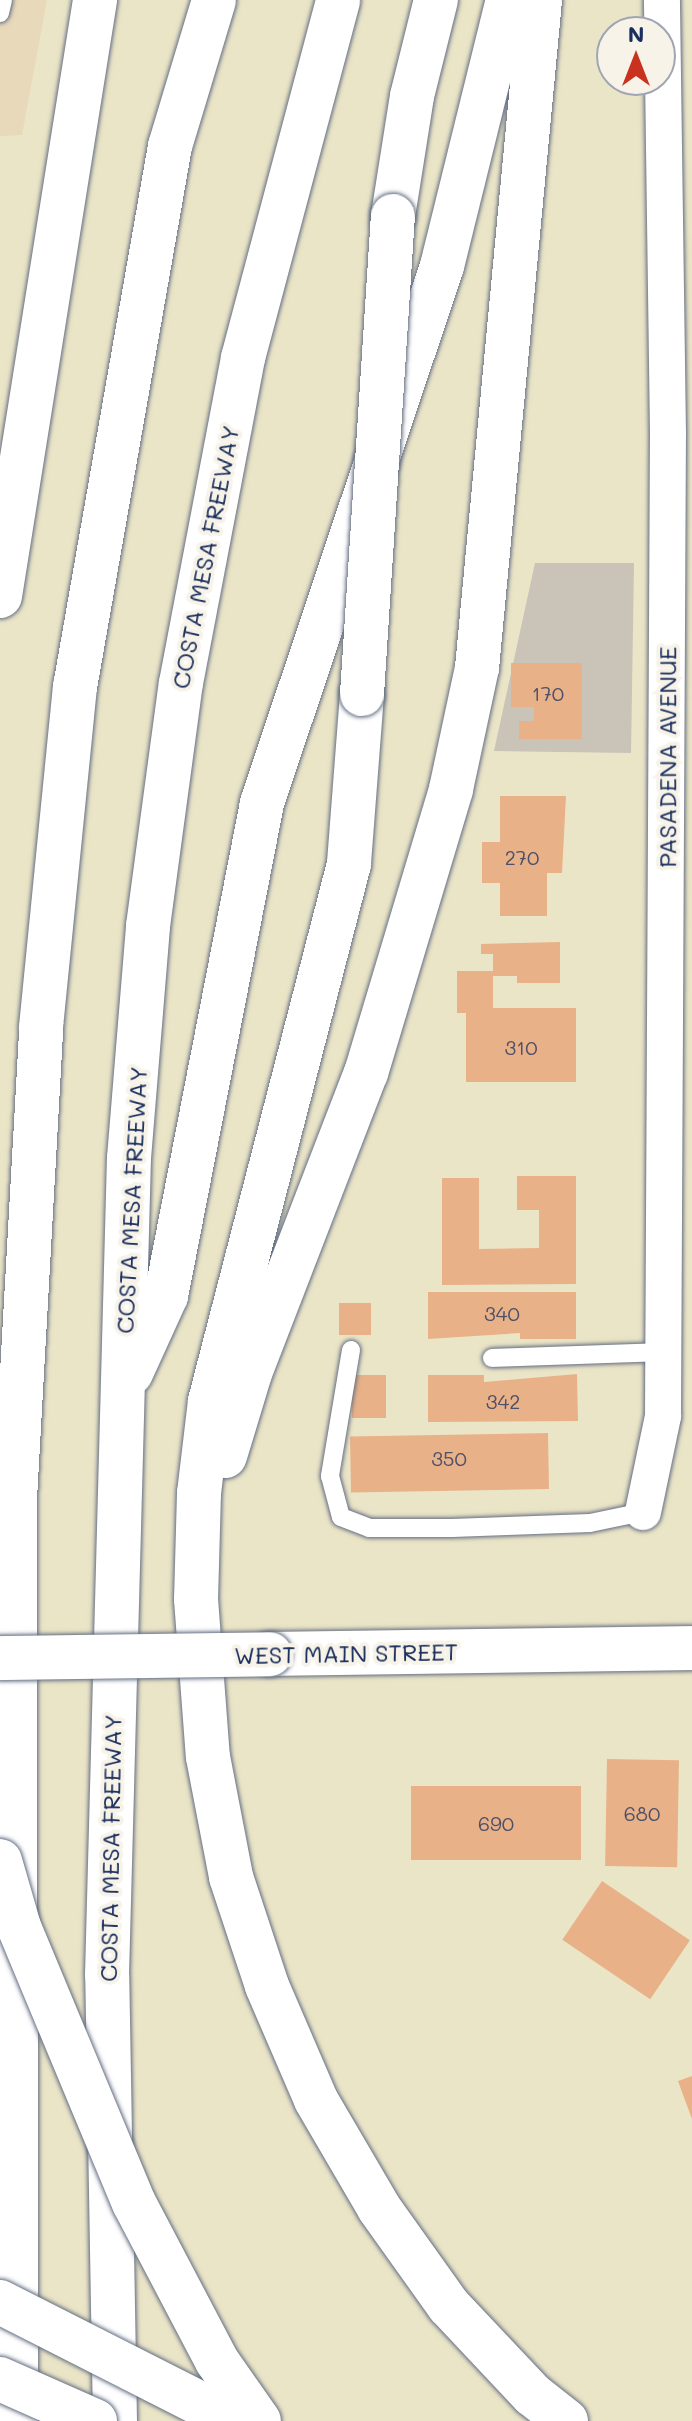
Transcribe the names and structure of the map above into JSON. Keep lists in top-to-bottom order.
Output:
{
  "streets": {
    "main road": ["COSTA MESA FREEWAY", "WEST MAIN STREET"],
    "street": ["PASADENA AVENUE"]
  },
  "house_numbers": [
    "170",
    "270",
    "310",
    "340",
    "342",
    "350",
    "680",
    "690"
  ],
  "north": "top"
}
